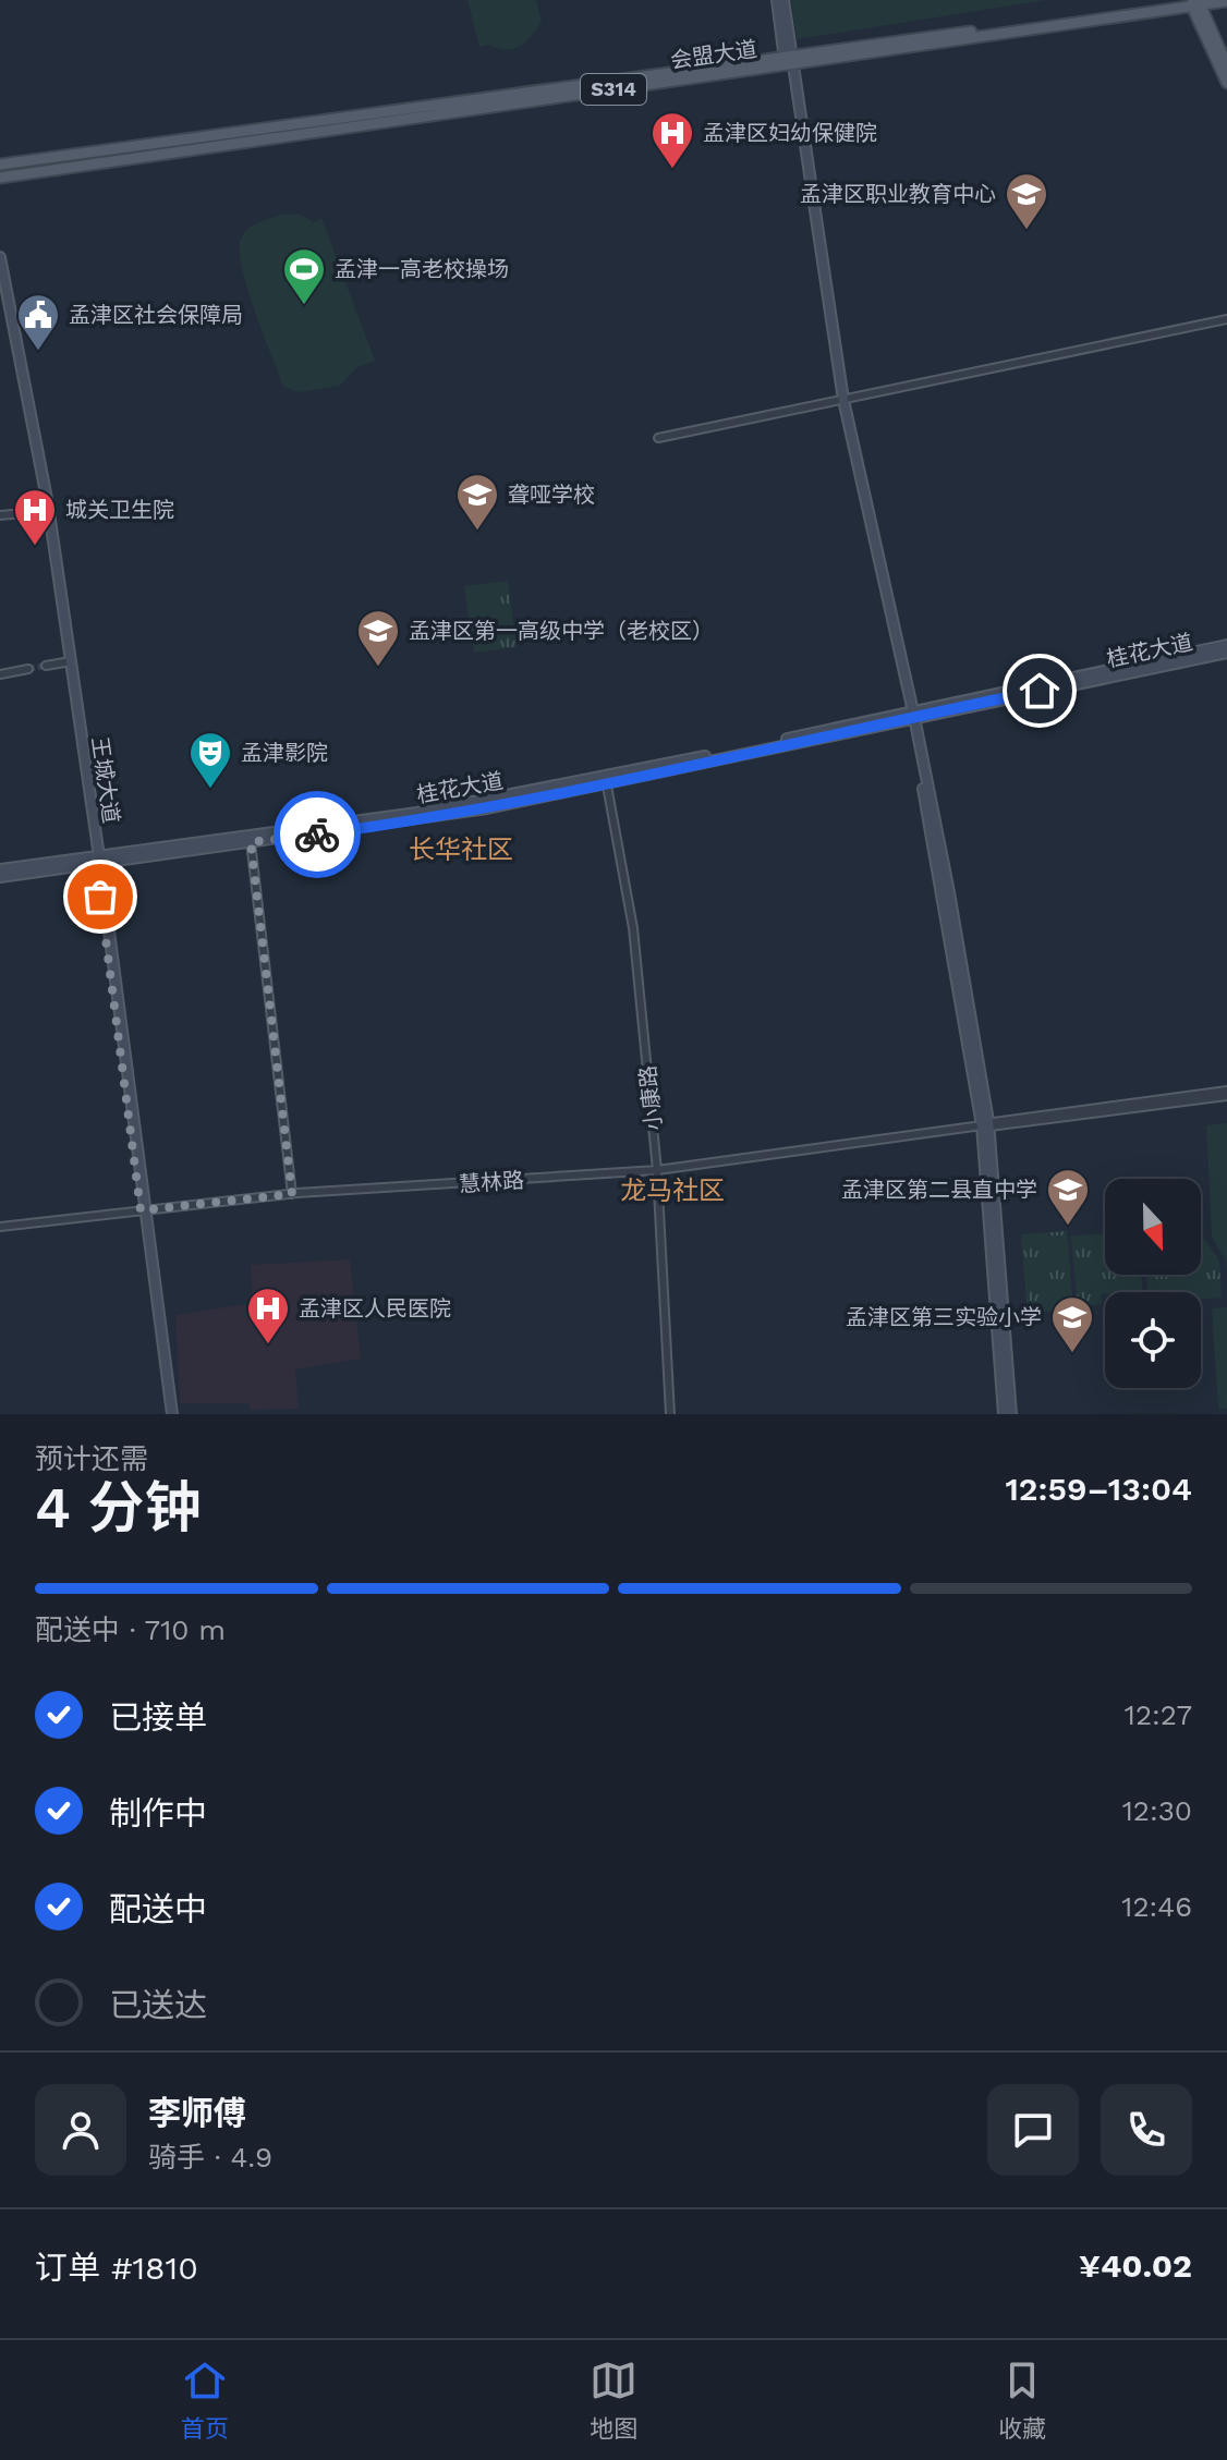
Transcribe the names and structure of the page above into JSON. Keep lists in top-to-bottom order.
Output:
{
  "streets": {
    "main road": [
      "会盟大道",
      "S314",
      "桂花大道",
      "王城大道"
    ],
    "street": ["小康路", "慧林路"]
  },
  "crossings": [
    ["桂花大道", "王城大道"],
    ["桂花大道", "小康路"],
    ["王城大道", "慧林路"],
    ["小康路", "慧林路"]
  ],
  "districts": ["长华社区", "龙马社区"],
  "places": {
    "hospital": ["孟津区妇幼保健院", "城关卫生院", "孟津区人民医院"],
    "school or university": [
      "孟津区职业教育中心",
      "聋哑学校",
      "孟津区第一高级中学（老校区）",
      "孟津区第二县直中学",
      "孟津区第三实验小学"
    ],
    "sports": ["孟津一高老校操场"],
    "public building": ["孟津区社会保障局"],
    "theatre": ["孟津影院"]
  },
  "north": "bottom",
  "page": {
    "heading": ["4 分钟", "预计还需", "12:59–13:04"],
    "panel": [
      "李师傅",
      "骑手 · 4.9",
      "订单 #1810",
      "¥40.02"
    ],
    "bar": "配送中 · 710 m",
    "list": [
      ["已接单", "12:27"],
      ["制作中", "12:30"],
      ["配送中", "12:46"],
      "已送达"
    ],
    "tabs": ["首页", "地图", "收藏"]
  }
}
